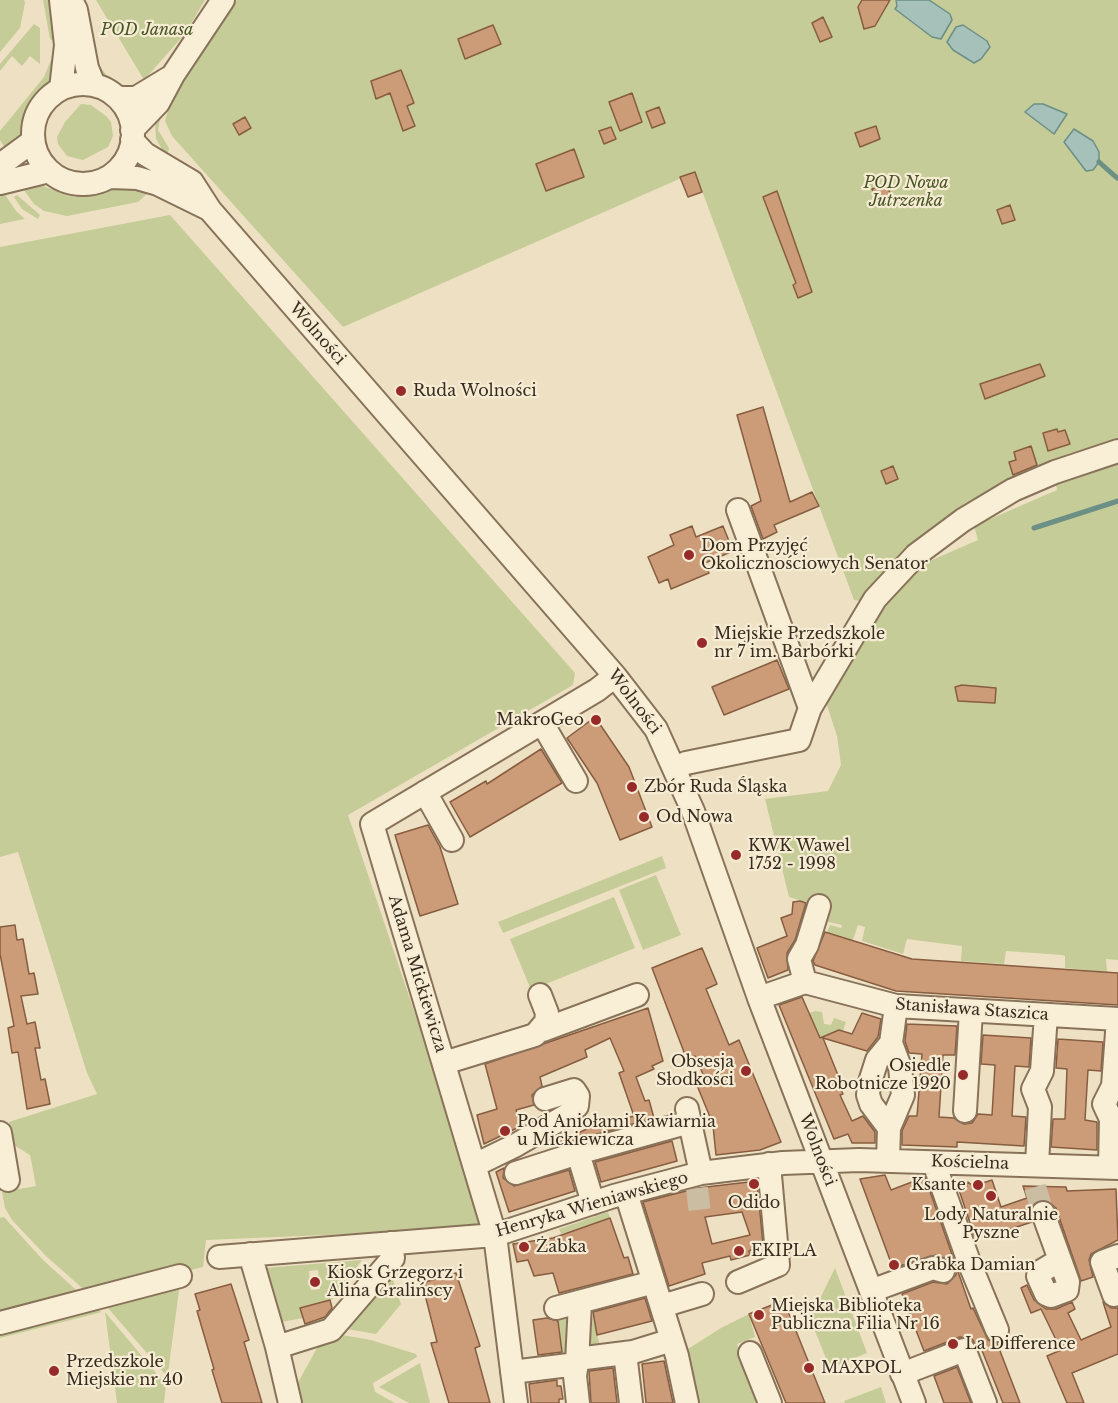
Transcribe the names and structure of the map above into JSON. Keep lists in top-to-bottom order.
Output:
{
  "streets": {
    "street": [
      "Wolności",
      "Adama Mickiewicza",
      "Stanisława Staszica",
      "Kościelna",
      "Henryka Wieniawskiego"
    ]
  },
  "crossings": [
    ["Wolności", "Adama Mickiewicza"],
    ["Wolności", "Kościelna"],
    ["Wolności", "Henryka Wieniawskiego"],
    ["Adama Mickiewicza", "Henryka Wieniawskiego"],
    ["Kościelna", "Henryka Wieniawskiego"]
  ],
  "parks": ["POD Janasa", "POD Nowa Jutrzenka"],
  "places": [
    "Ruda Wolności",
    "Dom Przyjęć Okolicznościowych Senator",
    "Miejskie Przedszkole nr 7 im. Barbórki",
    "MakroGeo",
    "Zbór Ruda Śląska",
    "Od Nowa",
    "KWK Wawel 1752 - 1998",
    "Obsesja Słodkości",
    "Osiedle Robotnicze 1920",
    "Pod Aniołami Kawiarnia u Mickiewicza",
    "Odido",
    "Ksante",
    "Lody Naturalnie Pyszne",
    "Żabka",
    "EKIPLA",
    "Grabka Damian",
    "Kiosk Grzegorz i Alina Gralińscy",
    "Miejska Biblioteka Publiczna Filia Nr 16",
    "La Difference",
    "MAXPOL",
    "Przedszkole Miejskie nr 40"
  ]
}
